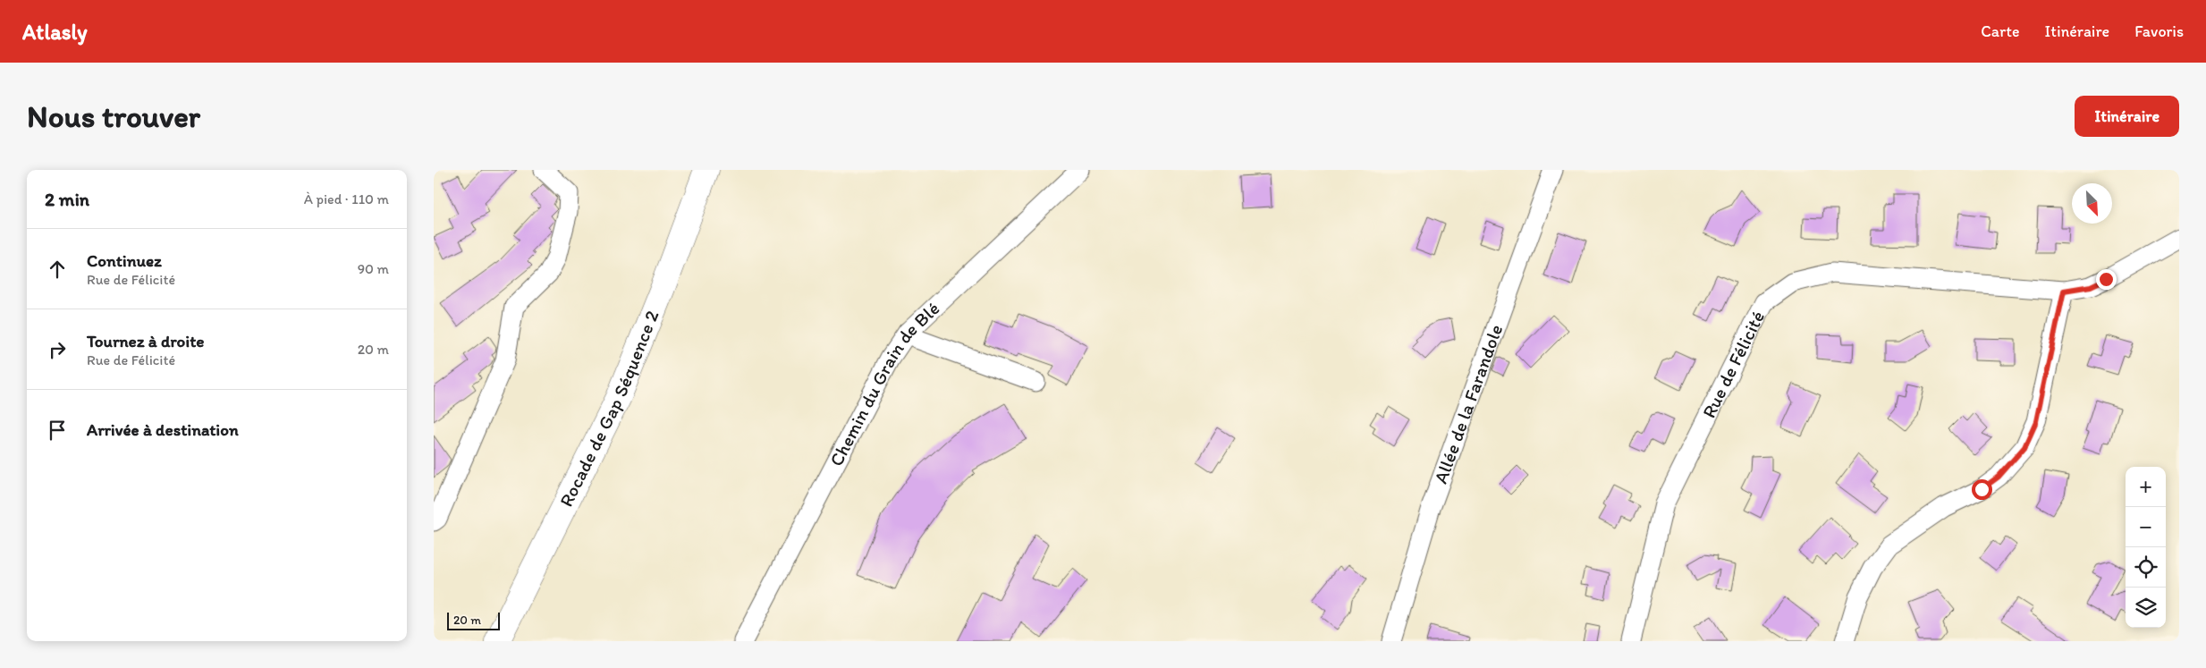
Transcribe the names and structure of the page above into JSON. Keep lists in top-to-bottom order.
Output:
{
  "streets": {
    "main road": ["Rocade de Gap Séquence 2"],
    "street": ["Rue de Félicité", "Chemin du Grain de Blé", "Allée de la Farandole"]
  },
  "scale_bar": "20 m",
  "north": "bottom right",
  "page": {
    "header": "Atlasly",
    "nav": ["Carte", "Itinéraire", "Favoris"],
    "buttons": "Itinéraire",
    "title": "Nous trouver",
    "heading": ["2 min", "À pied · 110 m"],
    "list": [
      ["Continuez", "Rue de Félicité", "90 m"],
      ["Tournez à droite", "Rue de Félicité", "20 m"],
      "Arrivée à destination"
    ],
    "map_buttons": ["+", "−"],
    "scale": "20 m"
  }
}
